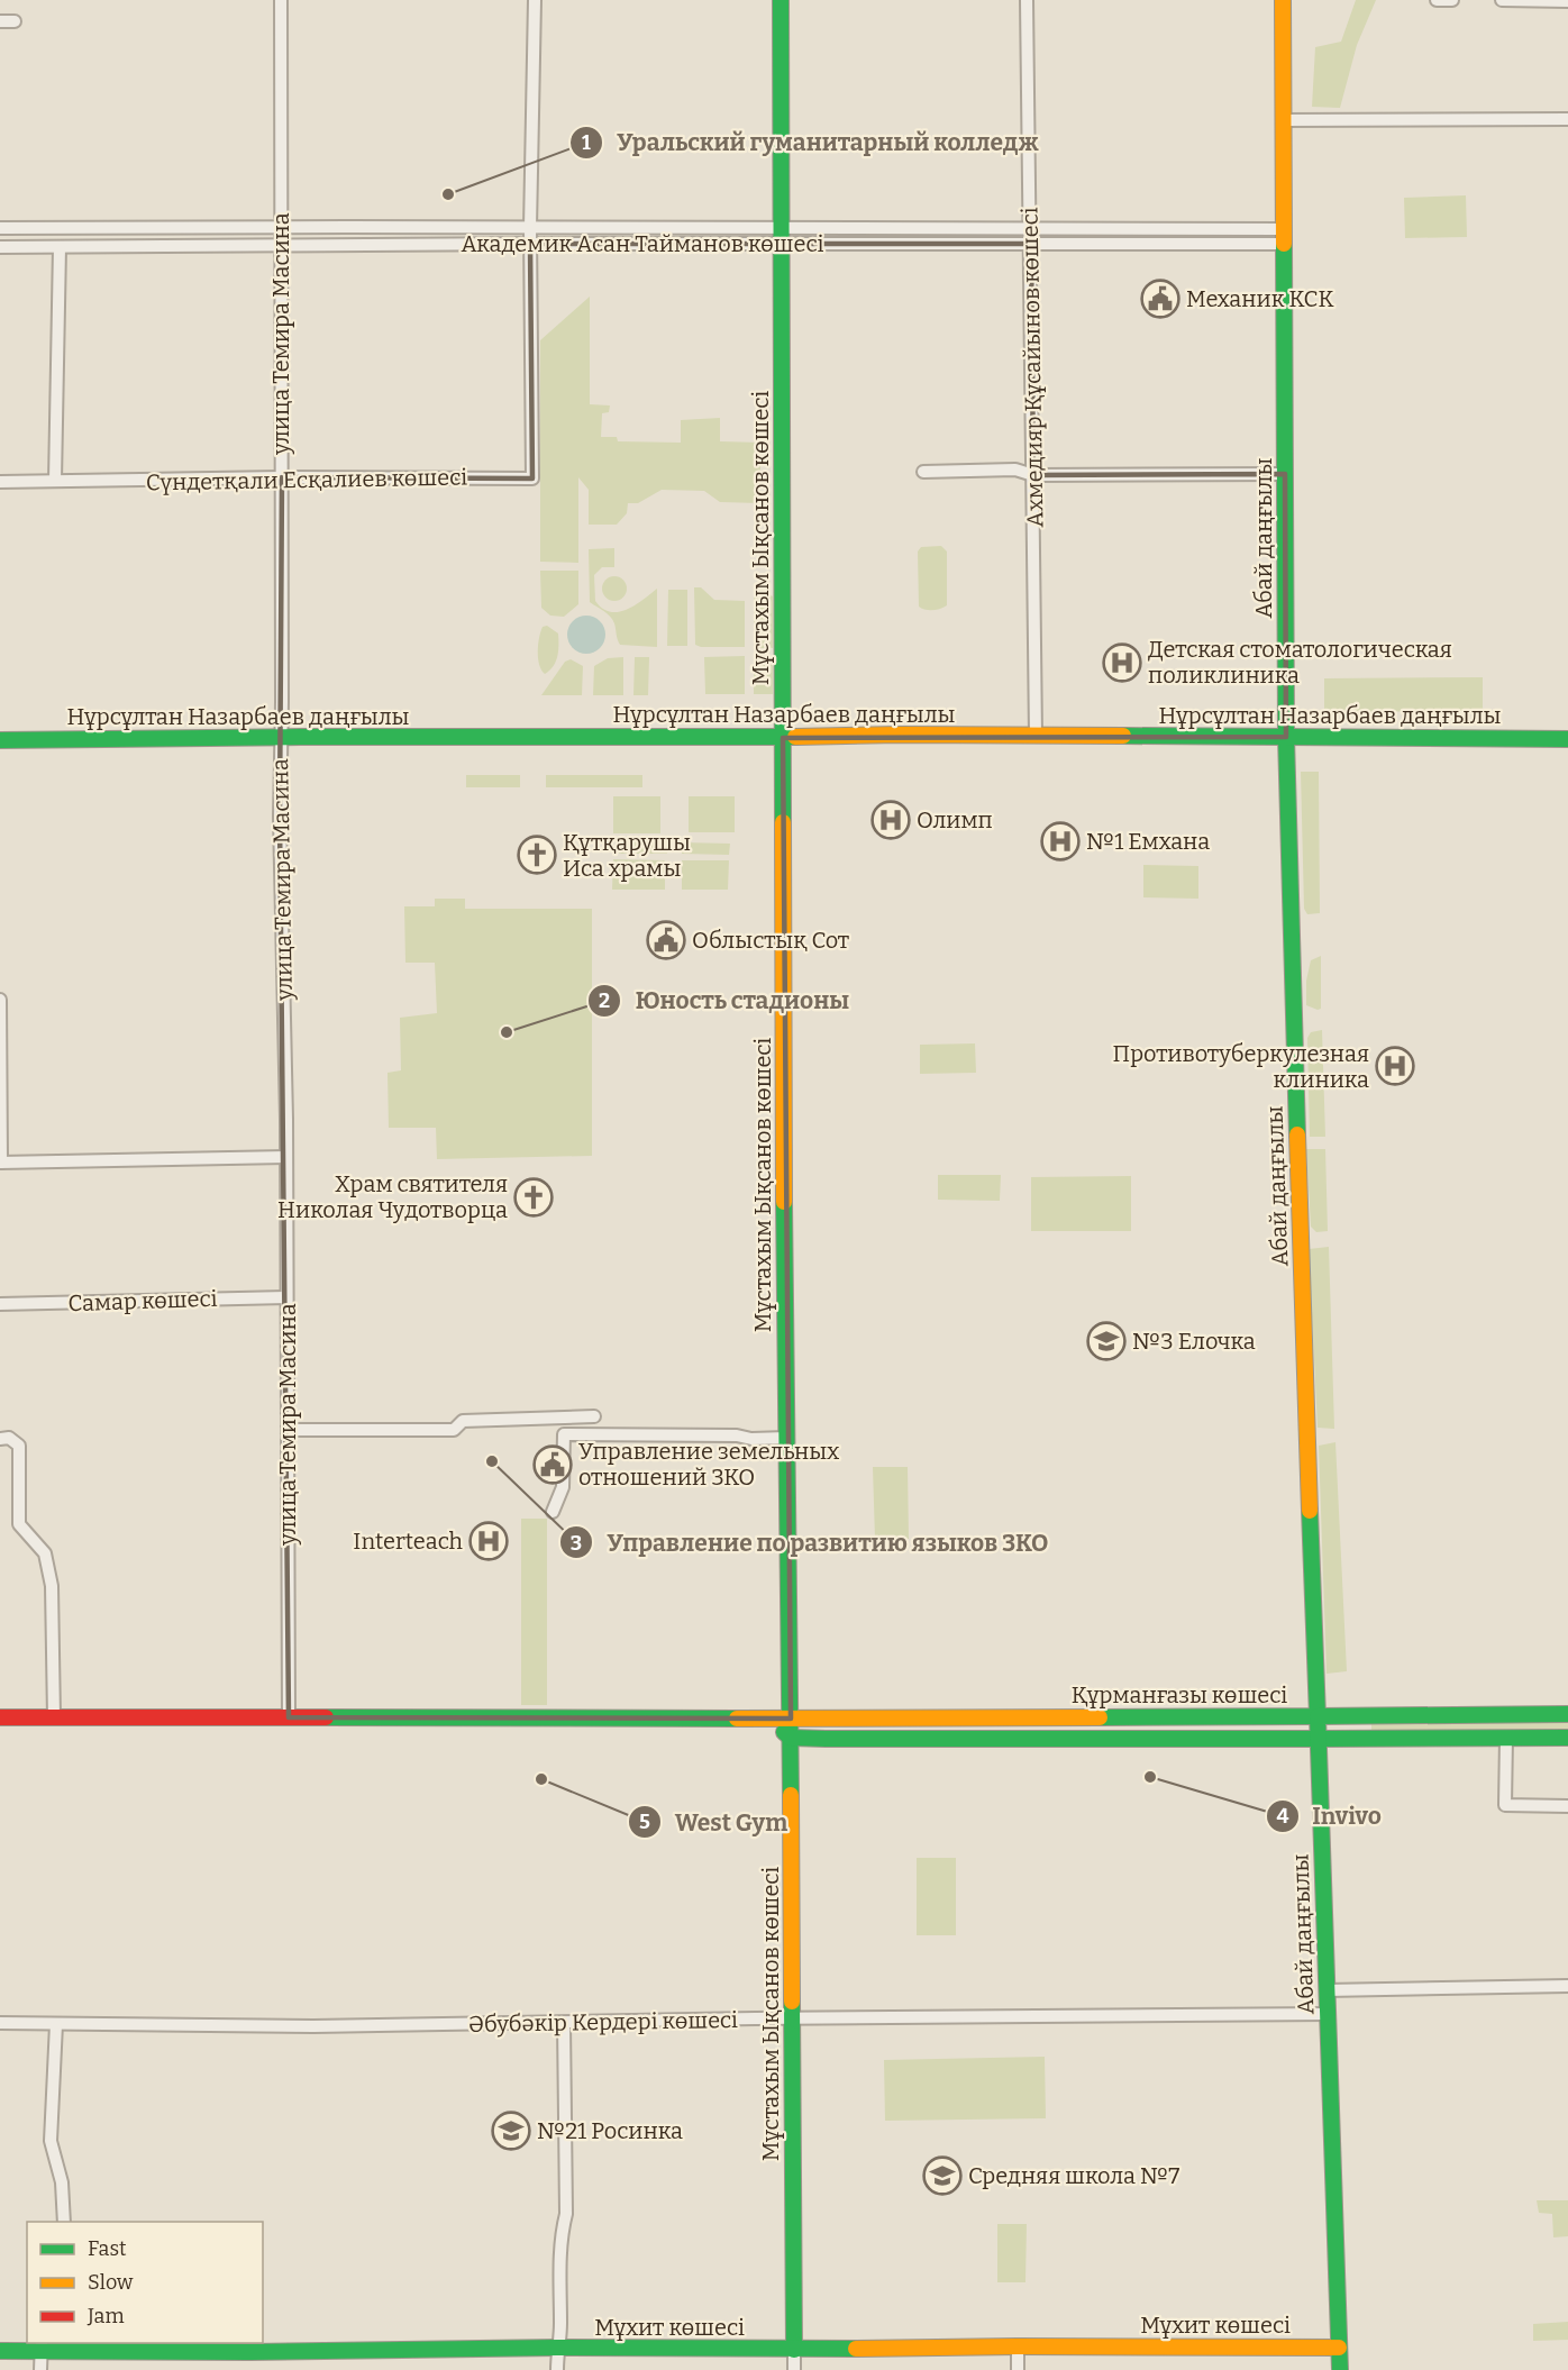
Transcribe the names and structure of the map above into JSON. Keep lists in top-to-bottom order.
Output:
{
  "streets": {
    "street": [
      "Академик Асан Тайманов көшесі",
      "улица Темира Масина",
      "Ахмедияр Құсайынов көшесі",
      "Сүндетқали Есқалиев көшесі",
      "Мұстахым Ықсанов көшесі",
      "Абай даңғылы",
      "Нұрсұлтан Назарбаев даңғылы",
      "Самар көшесі",
      "Құрманғазы көшесі",
      "Әбубәкір Кердері көшесі",
      "Мұхит көшесі"
    ]
  },
  "crossings": [
    ["Академик Асан Тайманов көшесі", "улица Темира Масина"],
    ["Академик Асан Тайманов көшесі", "Ахмедияр Құсайынов көшесі"],
    ["Академик Асан Тайманов көшесі", "Сүндетқали Есқалиев көшесі"],
    ["Академик Асан Тайманов көшесі", "Мұстахым Ықсанов көшесі"],
    ["Академик Асан Тайманов көшесі", "Абай даңғылы"],
    ["улица Темира Масина", "Сүндетқали Есқалиев көшесі"],
    ["улица Темира Масина", "Нұрсұлтан Назарбаев даңғылы"],
    ["улица Темира Масина", "Самар көшесі"],
    ["улица Темира Масина", "Құрманғазы көшесі"],
    ["Ахмедияр Құсайынов көшесі", "Нұрсұлтан Назарбаев даңғылы"],
    ["Мұстахым Ықсанов көшесі", "Нұрсұлтан Назарбаев даңғылы"],
    ["Мұстахым Ықсанов көшесі", "Құрманғазы көшесі"],
    ["Мұстахым Ықсанов көшесі", "Әбубәкір Кердері көшесі"],
    ["Мұстахым Ықсанов көшесі", "Мұхит көшесі"],
    ["Абай даңғылы", "Нұрсұлтан Назарбаев даңғылы"],
    ["Абай даңғылы", "Құрманғазы көшесі"],
    ["Абай даңғылы", "Әбубәкір Кердері көшесі"],
    ["Абай даңғылы", "Мұхит көшесі"]
  ],
  "places": {
    "other": [
      "Уральский гуманитарный колледж",
      "Юность стадионы",
      "Управление по развитию языков ЗКО",
      "Invivo",
      "West Gym"
    ],
    "public building": ["Механик КСК", "Облыстық Сот", "Управление земельных отношений ЗКО"],
    "hospital": [
      "Детская стоматологическая поликлиника",
      "Олимп",
      "№1 Емхана",
      "Противотуберкулезная клиника",
      "Interteach"
    ],
    "church": ["Құтқарушы Иса храмы", "Храм святителя Николая Чудотворца"],
    "school or university": ["№3 Елочка", "№21 Росинка", "Средняя школа №7"]
  },
  "legend": ["Fast", "Slow", "Jam"]
}
